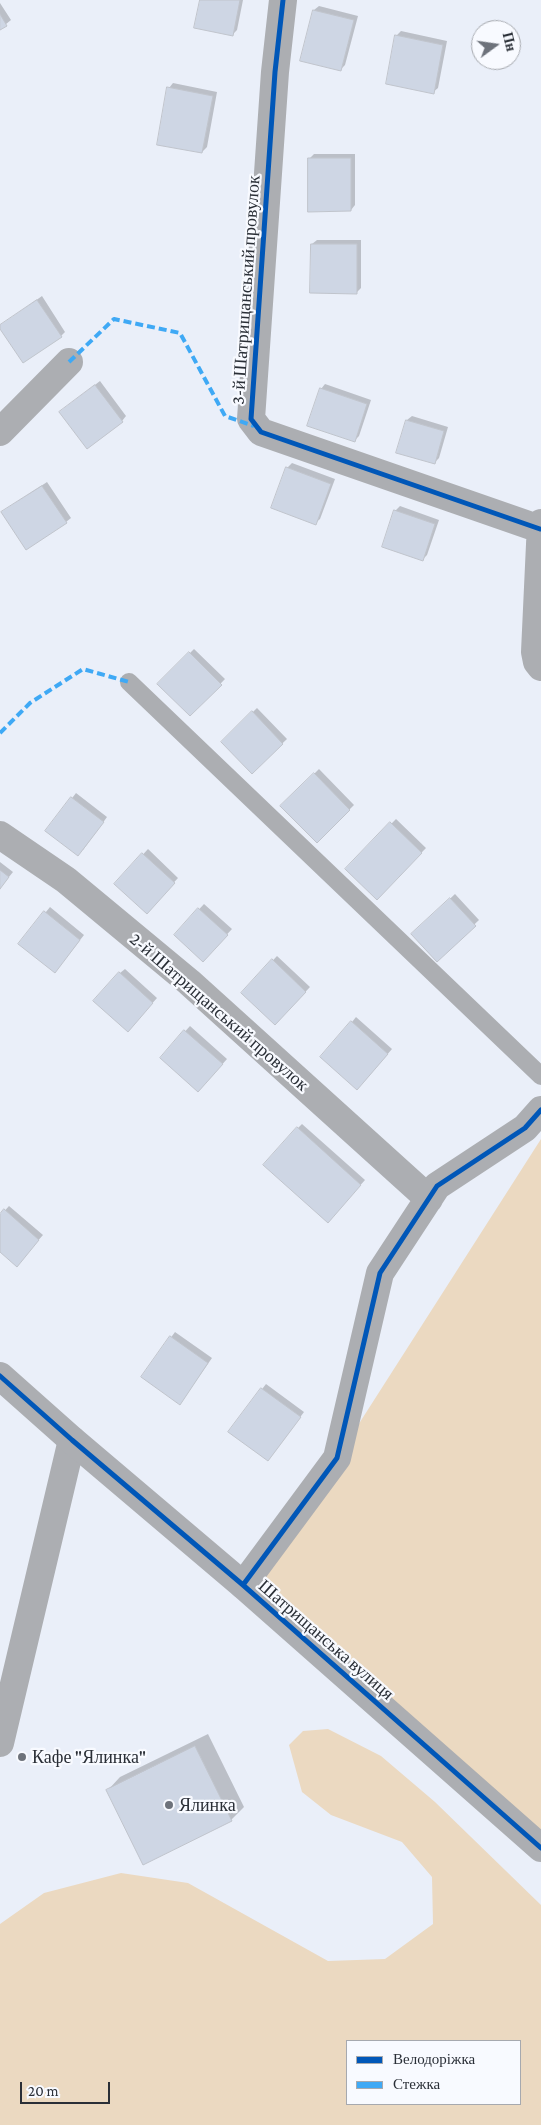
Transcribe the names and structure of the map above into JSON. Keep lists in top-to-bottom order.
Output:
{
  "streets": {
    "street": ["3-й Шатрищанський провулок", "2-й Шатрищанський провулок", "Шатрищанська вулиця"]
  },
  "places": ["Кафе \"Ялинка\"", "Ялинка"],
  "legend": ["Велодоріжка", "Стежка"],
  "scale_bar": "20 m",
  "north": "right"
}
